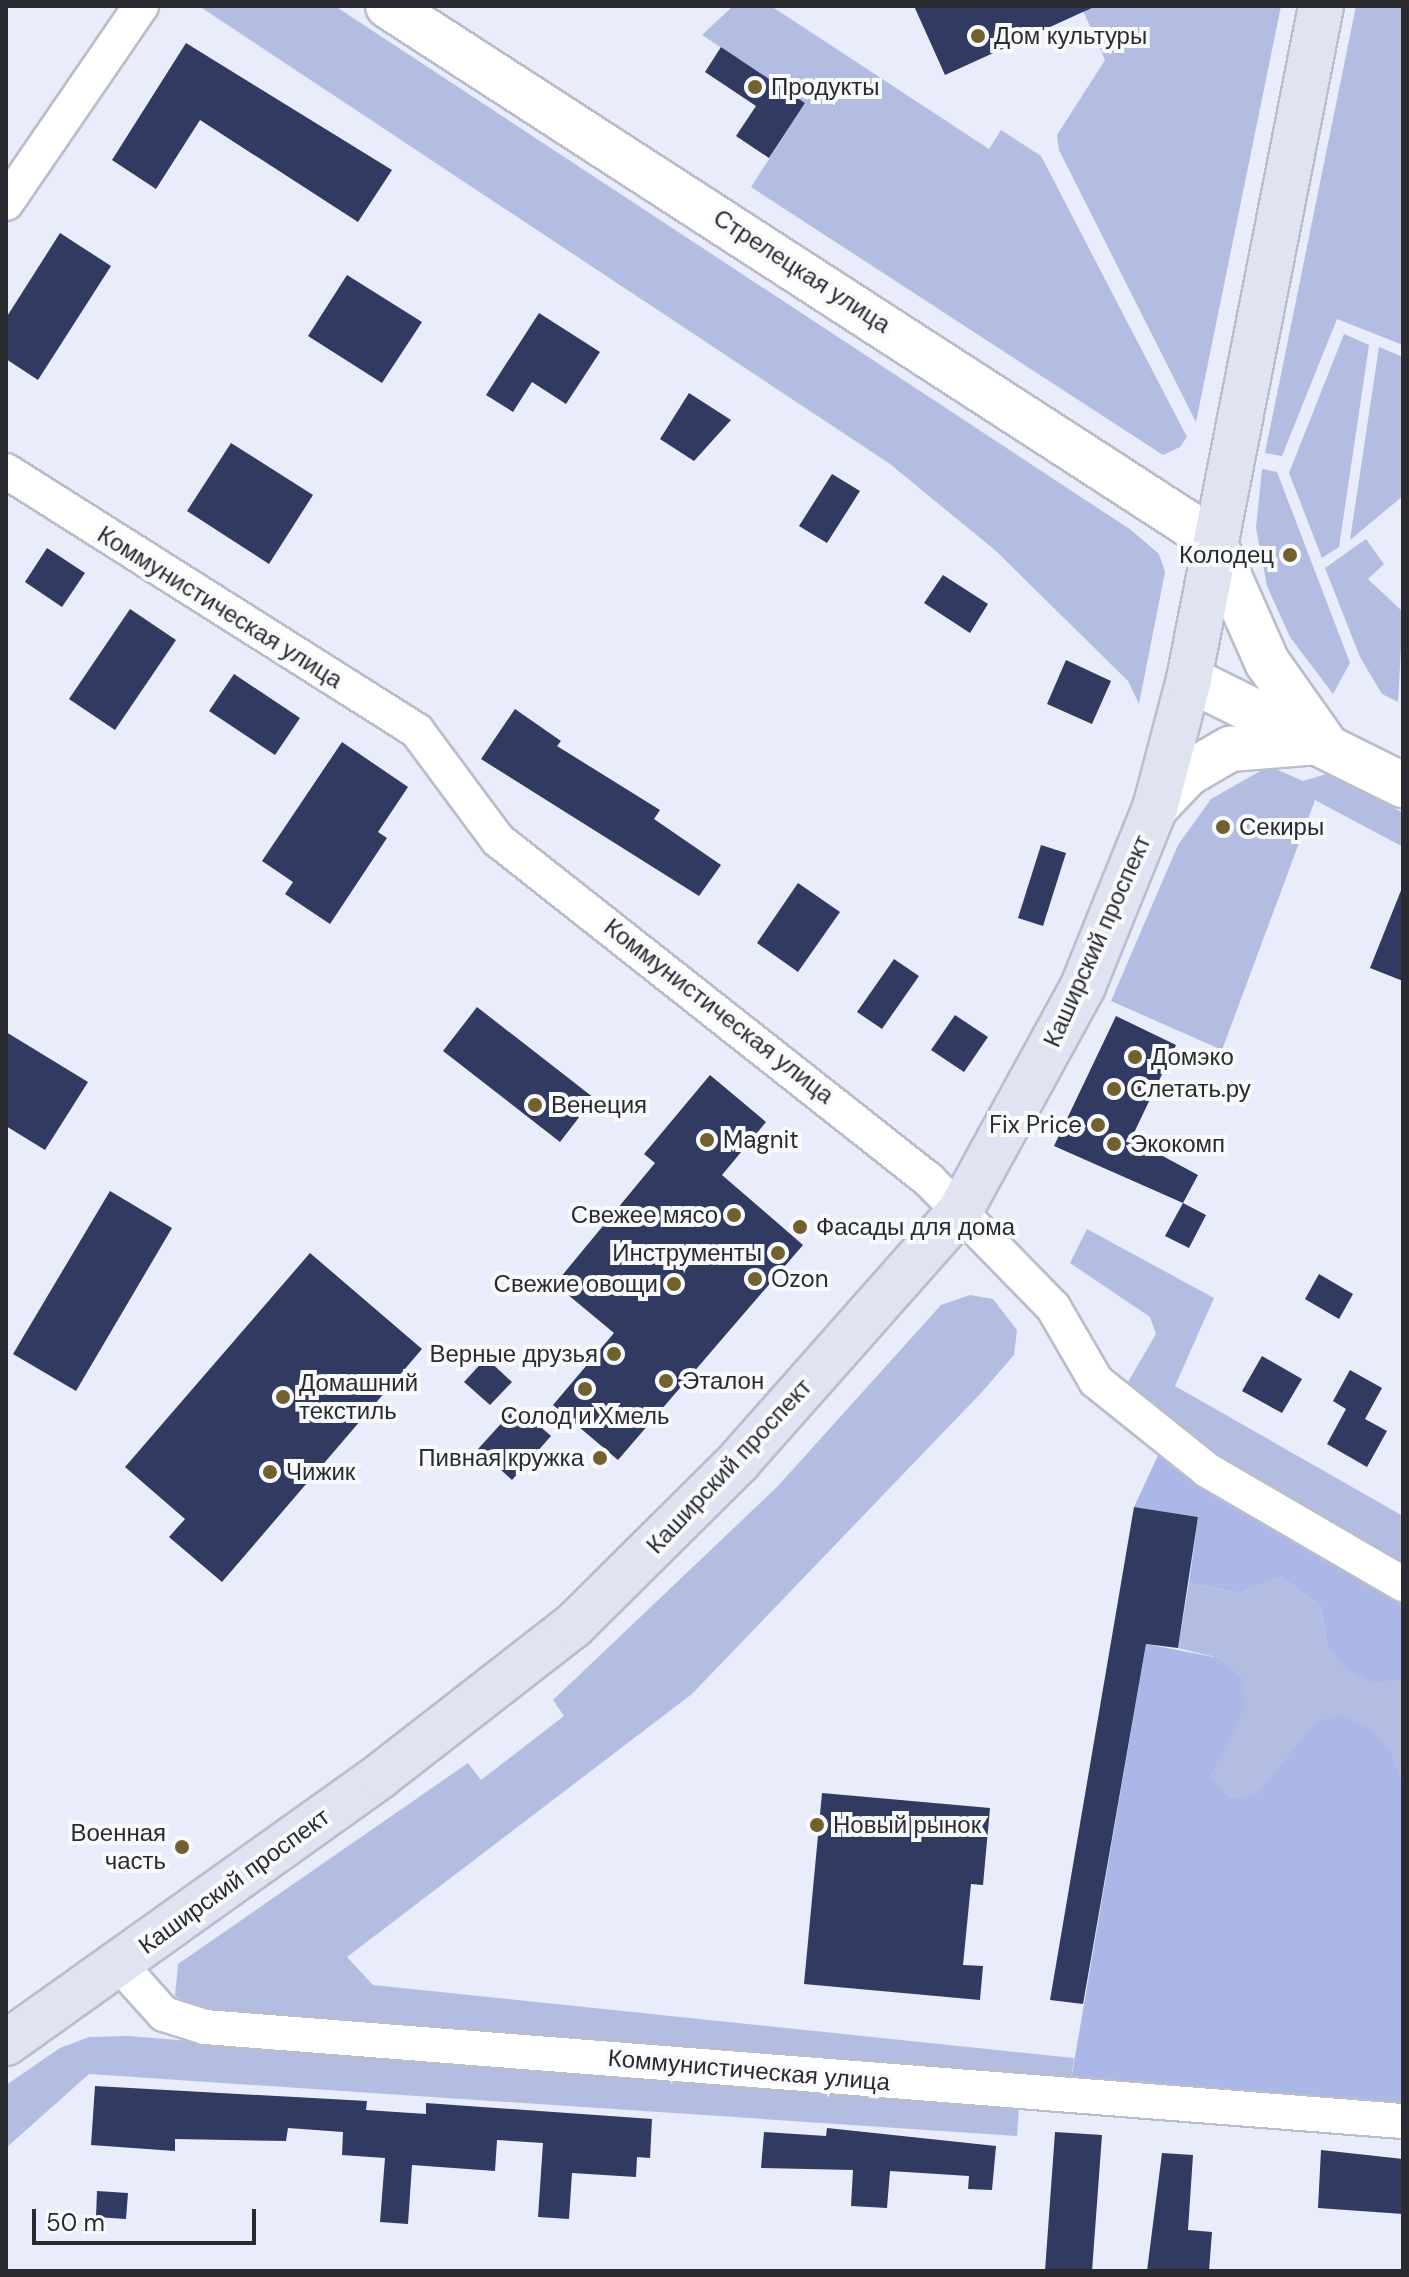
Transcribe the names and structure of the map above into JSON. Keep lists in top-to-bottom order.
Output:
{
  "streets": {
    "main road": ["Стрелецкая улица", "Каширский проспект"],
    "street": ["Коммунистическая улица"]
  },
  "crossings": [
    ["Стрелецкая улица", "Каширский проспект"],
    ["Коммунистическая улица", "Каширский проспект"]
  ],
  "places": [
    "Дом культуры",
    "Продукты",
    "Колодец",
    "Секиры",
    "Домэко",
    "Слетать.ру",
    "Венеция",
    "Fix Price",
    "Magnit",
    "Экокомп",
    "Свежее мясо",
    "Фасады для дома",
    "Инструменты",
    "Ozon",
    "Свежие овощи",
    "Верные друзья",
    "Эталон",
    "Солод и Хмель",
    "Домашний текстиль",
    "Пивная кружка",
    "Чижик",
    "Новый рынок",
    "Военная часть"
  ],
  "scale_bar": "50 m"
}
